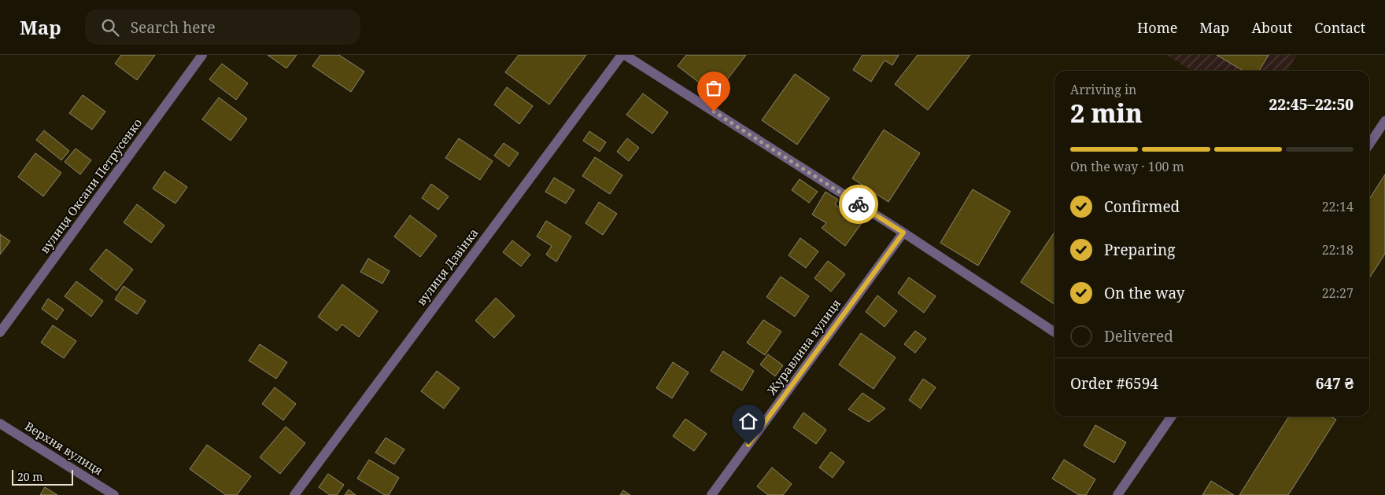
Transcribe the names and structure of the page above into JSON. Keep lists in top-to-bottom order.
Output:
{
  "streets": {
    "street": [
      "вулиця Оксани Петрусенко",
      "вулиця Дзвінка",
      "Журавлина вулиця",
      "Верхня вулиця"
    ]
  },
  "scale_bar": "20 m",
  "page": {
    "header": "Map",
    "search": "Search here",
    "nav": [
      "Home",
      "Map",
      "About",
      "Contact"
    ],
    "heading": ["2 min", "Arriving in", "22:45–22:50"],
    "panel": ["Order #6594", "647 ₴"],
    "bar": "On the way · 100 m",
    "list": [
      ["Confirmed", "22:14"],
      ["Preparing", "22:18"],
      ["On the way", "22:27"],
      "Delivered"
    ],
    "scale": "20 m"
  }
}
